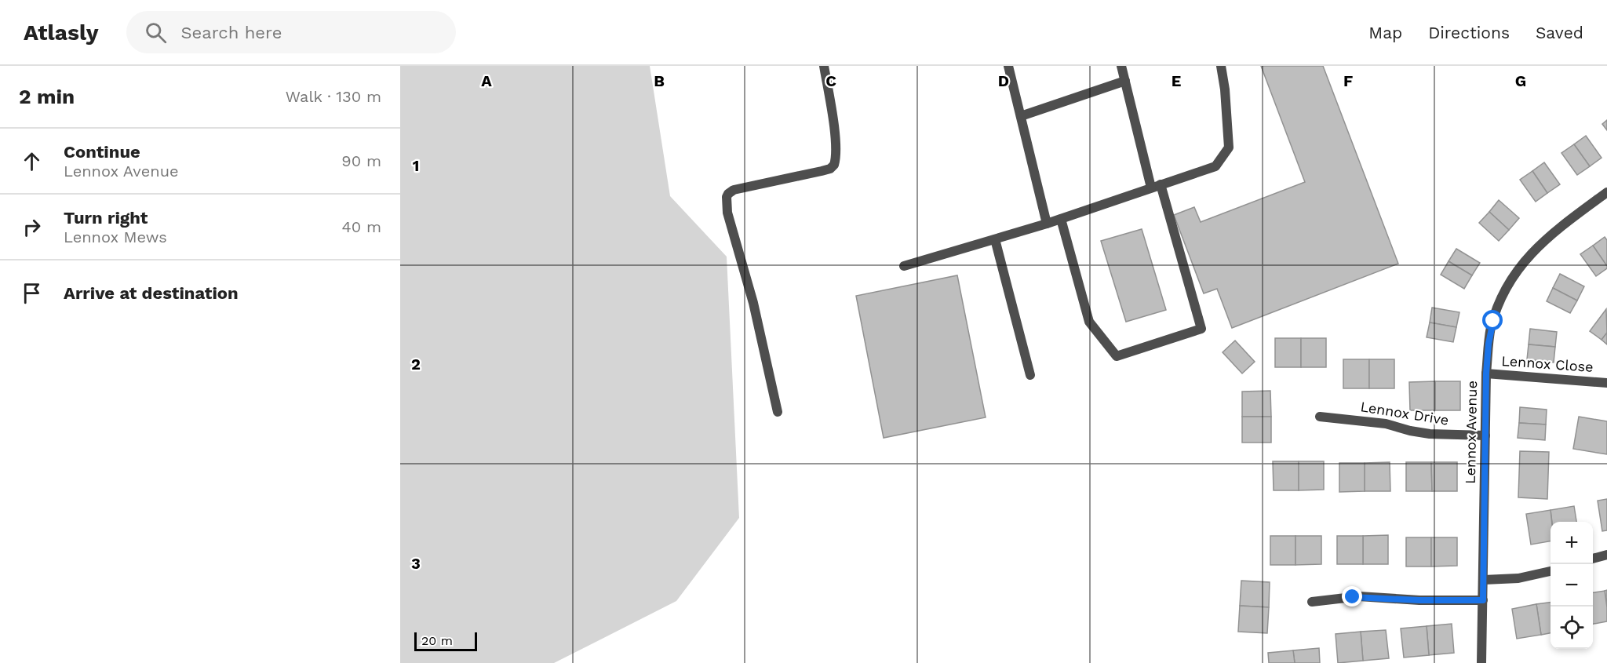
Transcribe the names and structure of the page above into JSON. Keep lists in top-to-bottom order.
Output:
{
  "streets": {
    "street": ["Lennox Close", "Lennox Drive", "Lennox Avenue"]
  },
  "crossings": [
    ["Lennox Close", "Lennox Avenue"],
    ["Lennox Drive", "Lennox Avenue"]
  ],
  "scale_bar": "20 m",
  "page": {
    "header": "Atlasly",
    "search": "Search here",
    "nav": ["Map", "Directions", "Saved"],
    "heading": ["2 min", "Walk · 130 m"],
    "list": [
      ["Continue", "Lennox Avenue", "90 m"],
      ["Turn right", "Lennox Mews", "40 m"],
      "Arrive at destination"
    ],
    "map_buttons": ["+", "−"],
    "scale": "20 m"
  },
  "grid": {
    "columns": [
      "A",
      "B",
      "C",
      "D",
      "E",
      "F",
      "G"
    ],
    "rows": ["1", "2", "3"]
  }
}
